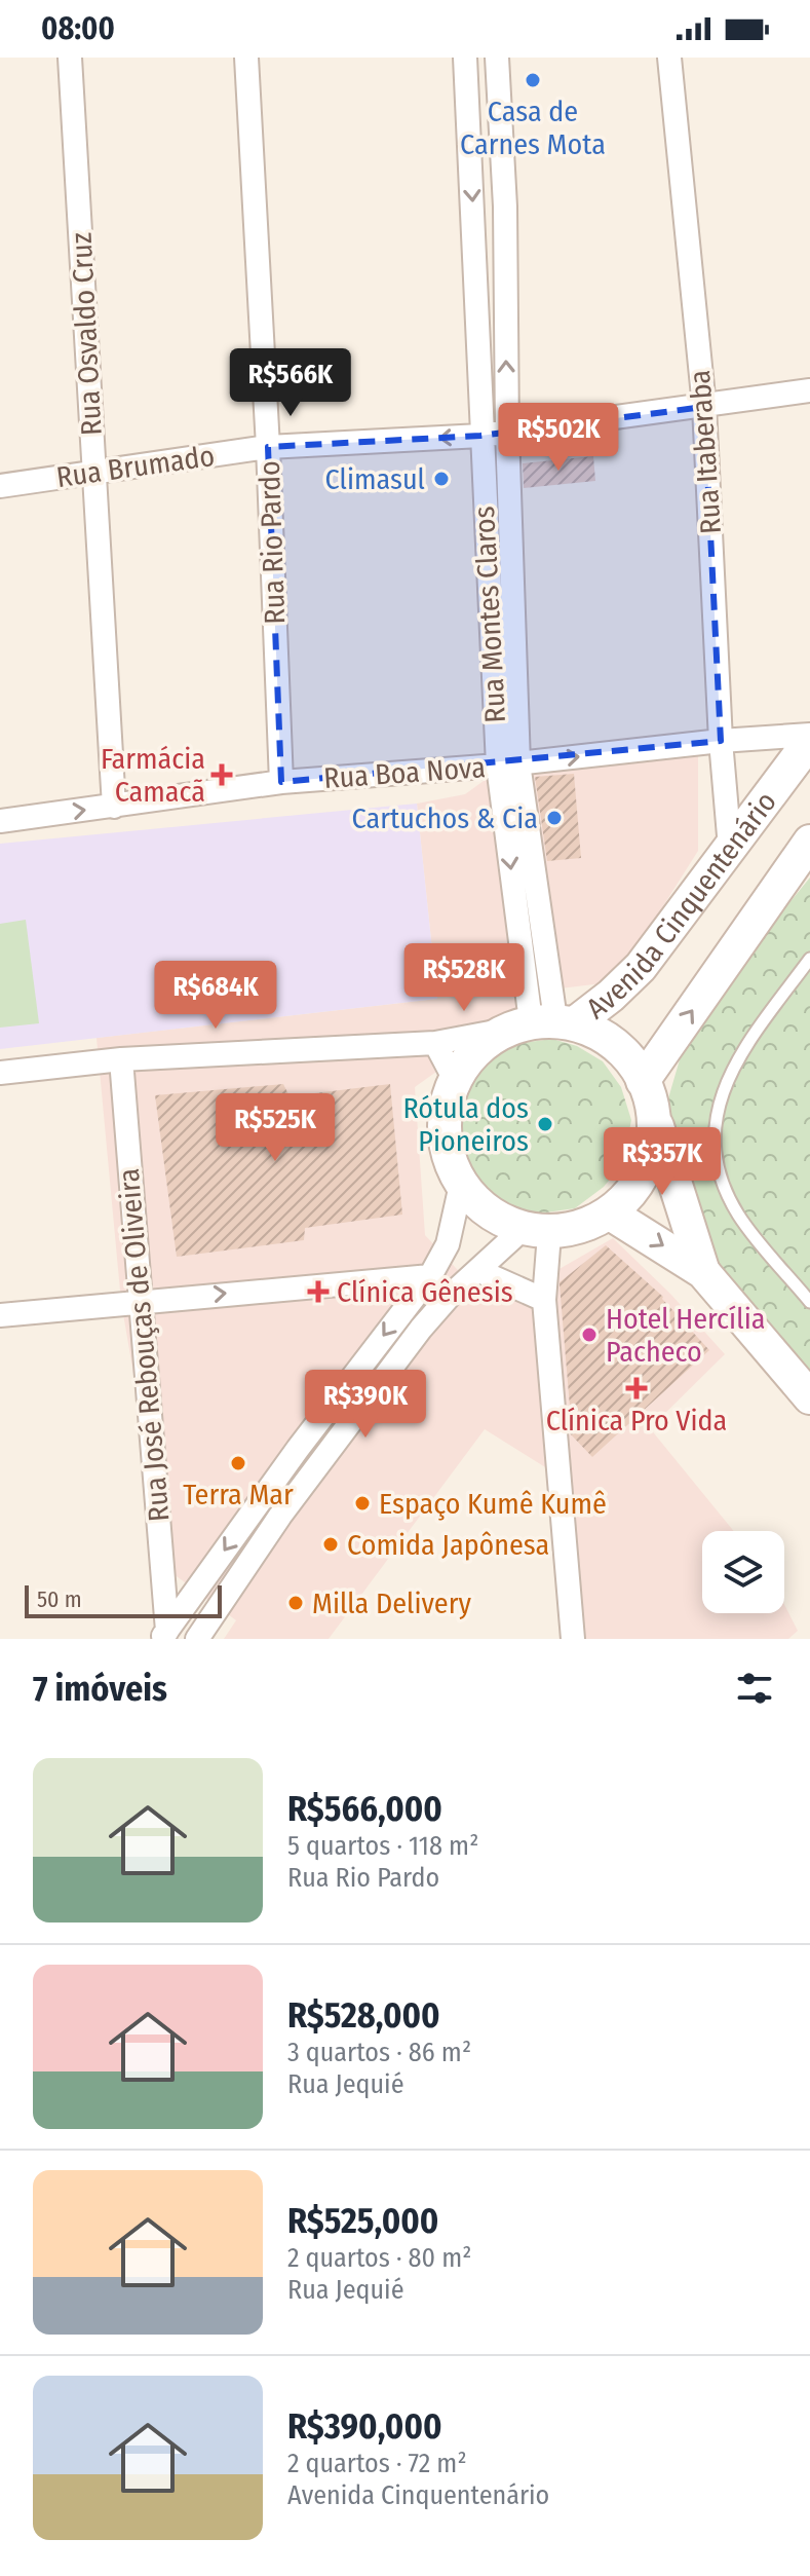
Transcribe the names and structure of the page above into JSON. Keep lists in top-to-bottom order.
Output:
{
  "streets": {
    "main road": ["Avenida Cinquentenário"],
    "street": [
      "Rua Osvaldo Cruz",
      "Rua Itaberaba",
      "Rua Brumado",
      "Rua Rio Pardo",
      "Rua Montes Claros",
      "Rua Boa Nova",
      "Rua José Rebouças de Oliveira"
    ]
  },
  "crossings": [
    ["Rua Osvaldo Cruz", "Rua Brumado"],
    ["Rua Osvaldo Cruz", "Rua Boa Nova"],
    ["Rua Itaberaba", "Rua Brumado"],
    ["Rua Itaberaba", "Rua Boa Nova"],
    ["Rua Itaberaba", "Avenida Cinquentenário"],
    ["Rua Brumado", "Rua Rio Pardo"],
    ["Rua Brumado", "Rua Montes Claros"],
    ["Rua Rio Pardo", "Rua Boa Nova"],
    ["Rua Montes Claros", "Rua Boa Nova"],
    ["Rua Montes Claros", "Avenida Cinquentenário"]
  ],
  "one_way": ["Rua Boa Nova"],
  "places": {
    "other": [
      "Casa de Carnes Mota",
      "Climasul",
      "Cartuchos & Cia",
      "Rótula dos Pioneiros",
      "Hotel Hercília Pacheco",
      "Terra Mar",
      "Espaço Kumê Kumê",
      "Comida Japônesa",
      "Milla Delivery"
    ],
    "health": ["Farmácia Camacã", "Clínica Gênesis", "Clínica Pro Vida"]
  },
  "scale_bar": "50 m",
  "page": {
    "status": "08:00",
    "price": [
      "R$566K",
      "R$502K",
      "R$528K",
      "R$684K",
      "R$525K",
      "R$357K",
      "R$390K"
    ],
    "scale": "50 m",
    "heading": "7 imóveis",
    "list": [
      {
        "name": "R$566,000",
        "note": "5 quartos · 118 m² · Rua Rio Pardo"
      },
      {
        "name": "R$528,000",
        "note": "3 quartos · 86 m² · Rua Jequié"
      },
      {
        "name": "R$525,000",
        "note": "2 quartos · 80 m² · Rua Jequié"
      },
      {
        "name": "R$390,000",
        "note": "2 quartos · 72 m² · Avenida Cinquentenário"
      }
    ]
  }
}
